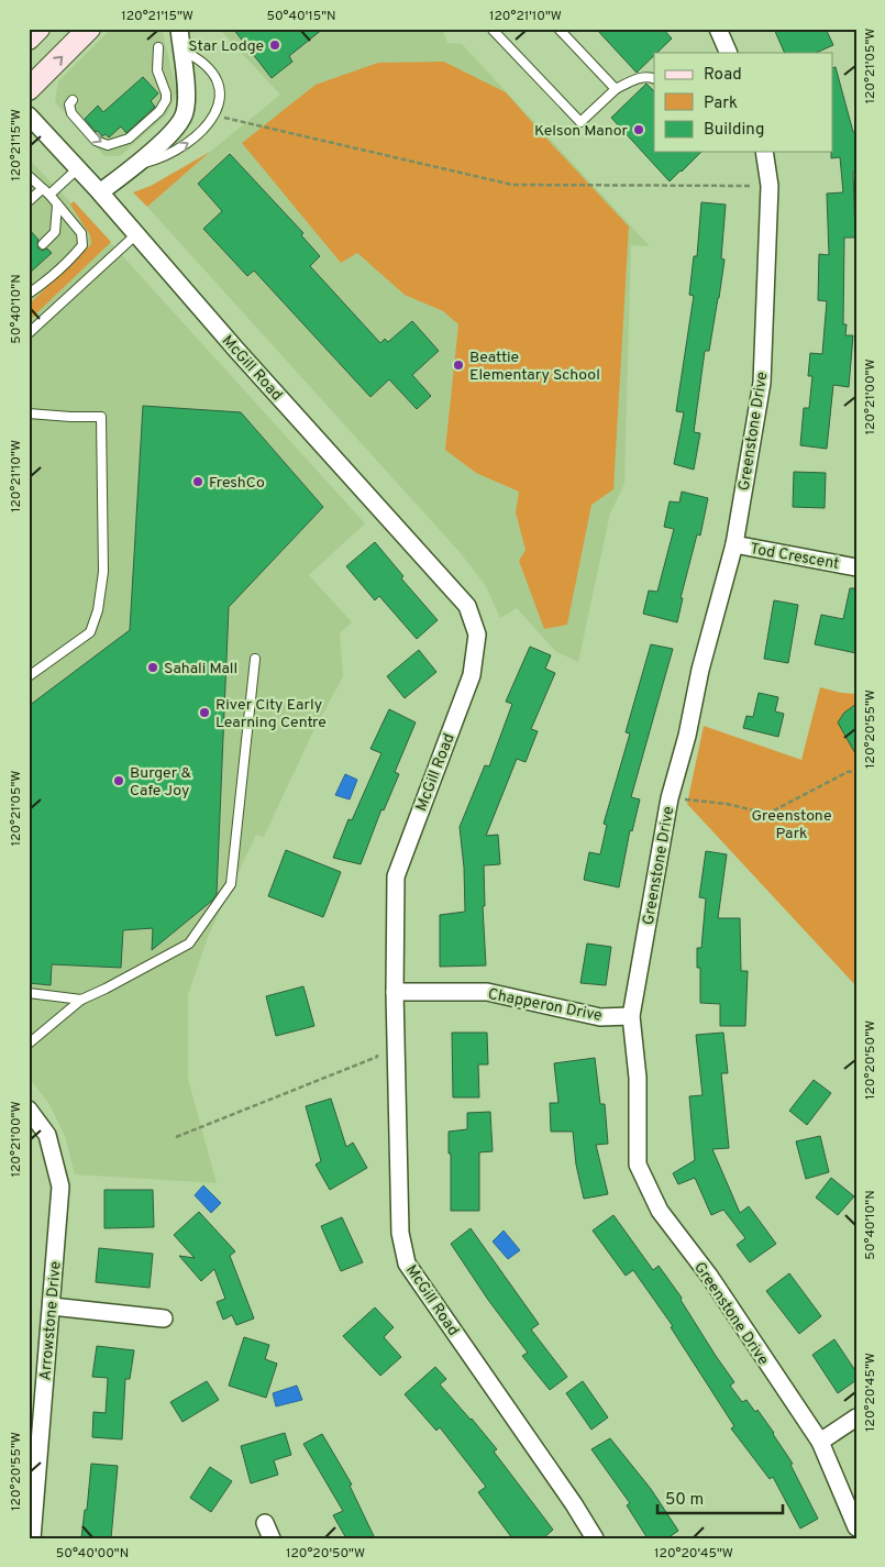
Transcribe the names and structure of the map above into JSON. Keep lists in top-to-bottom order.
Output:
{
  "streets": {
    "street": [
      "McGill Road",
      "Greenstone Drive",
      "Tod Crescent",
      "Chapperon Drive",
      "Arrowstone Drive"
    ]
  },
  "crossings": [
    ["McGill Road", "Chapperon Drive"],
    ["Greenstone Drive", "Tod Crescent"],
    ["Greenstone Drive", "Chapperon Drive"]
  ],
  "parks": ["Greenstone Park"],
  "places": [
    "Star Lodge",
    "Kelson Manor",
    "Beattie Elementary School",
    "FreshCo",
    "Sahali Mall",
    "River City Early Learning Centre",
    "Burger & Cafe Joy"
  ],
  "legend": ["Road", "Park", "Building"],
  "scale_bar": "50 m",
  "coordinates": [
    "120°21'15\"W",
    "50°40'15\"N",
    "120°21'10\"W",
    "120°21'05\"W",
    "50°40'10\"N",
    "120°21'00\"W",
    "120°20'55\"W",
    "120°20'50\"W",
    "120°20'45\"W",
    "50°40'00\"N"
  ]
}
